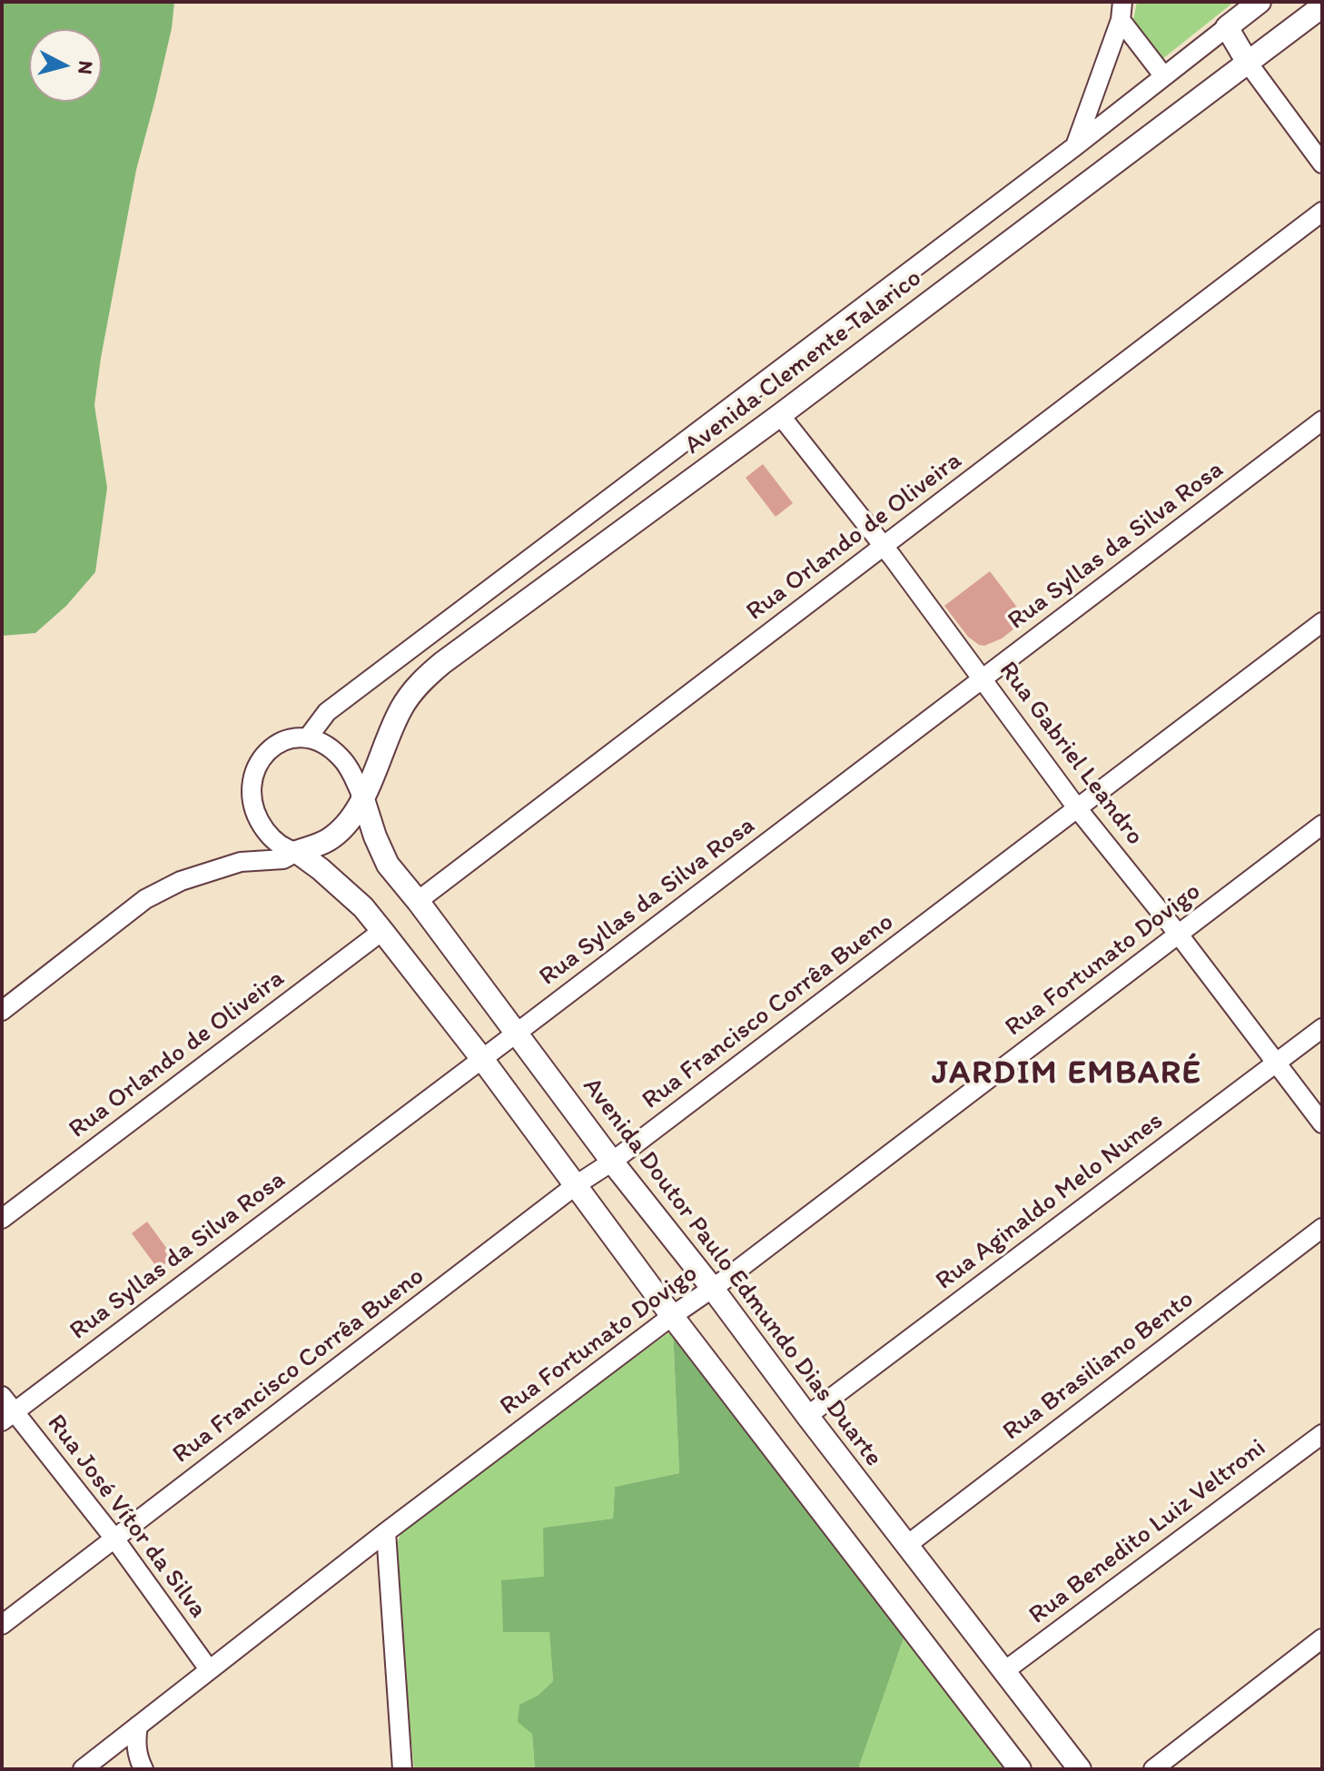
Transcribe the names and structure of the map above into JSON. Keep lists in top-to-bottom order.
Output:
{
  "streets": {
    "street": [
      "Avenida Clemente Talarico",
      "Rua Orlando de Oliveira",
      "Rua Syllas da Silva Rosa",
      "Rua Gabriel Leandro",
      "Rua Fortunato Dovigo",
      "Rua Francisco Corrêa Bueno",
      "Rua Aginaldo Melo Nunes",
      "Avenida Doutor Paulo Edmundo Dias Duarte",
      "Rua Brasiliano Bento",
      "Rua José Vítor da Silva",
      "Rua Benedito Luiz Veltroni"
    ]
  },
  "crossings": [
    ["Avenida Clemente Talarico", "Rua Gabriel Leandro"],
    ["Avenida Clemente Talarico", "Avenida Doutor Paulo Edmundo Dias Duarte"],
    ["Rua Orlando de Oliveira", "Rua Gabriel Leandro"],
    ["Rua Orlando de Oliveira", "Avenida Doutor Paulo Edmundo Dias Duarte"],
    ["Rua Syllas da Silva Rosa", "Rua Gabriel Leandro"],
    ["Rua Syllas da Silva Rosa", "Avenida Doutor Paulo Edmundo Dias Duarte"],
    ["Rua Syllas da Silva Rosa", "Rua José Vítor da Silva"],
    ["Rua Gabriel Leandro", "Rua Fortunato Dovigo"],
    ["Rua Gabriel Leandro", "Rua Francisco Corrêa Bueno"],
    ["Rua Gabriel Leandro", "Rua Aginaldo Melo Nunes"],
    ["Rua Fortunato Dovigo", "Avenida Doutor Paulo Edmundo Dias Duarte"],
    ["Rua Fortunato Dovigo", "Rua José Vítor da Silva"],
    ["Rua Francisco Corrêa Bueno", "Avenida Doutor Paulo Edmundo Dias Duarte"],
    ["Rua Francisco Corrêa Bueno", "Rua José Vítor da Silva"],
    ["Rua Aginaldo Melo Nunes", "Avenida Doutor Paulo Edmundo Dias Duarte"],
    ["Avenida Doutor Paulo Edmundo Dias Duarte", "Rua Brasiliano Bento"],
    ["Avenida Doutor Paulo Edmundo Dias Duarte", "Rua Benedito Luiz Veltroni"]
  ],
  "districts": ["JARDIM EMBARÉ"],
  "north": "right"
}
